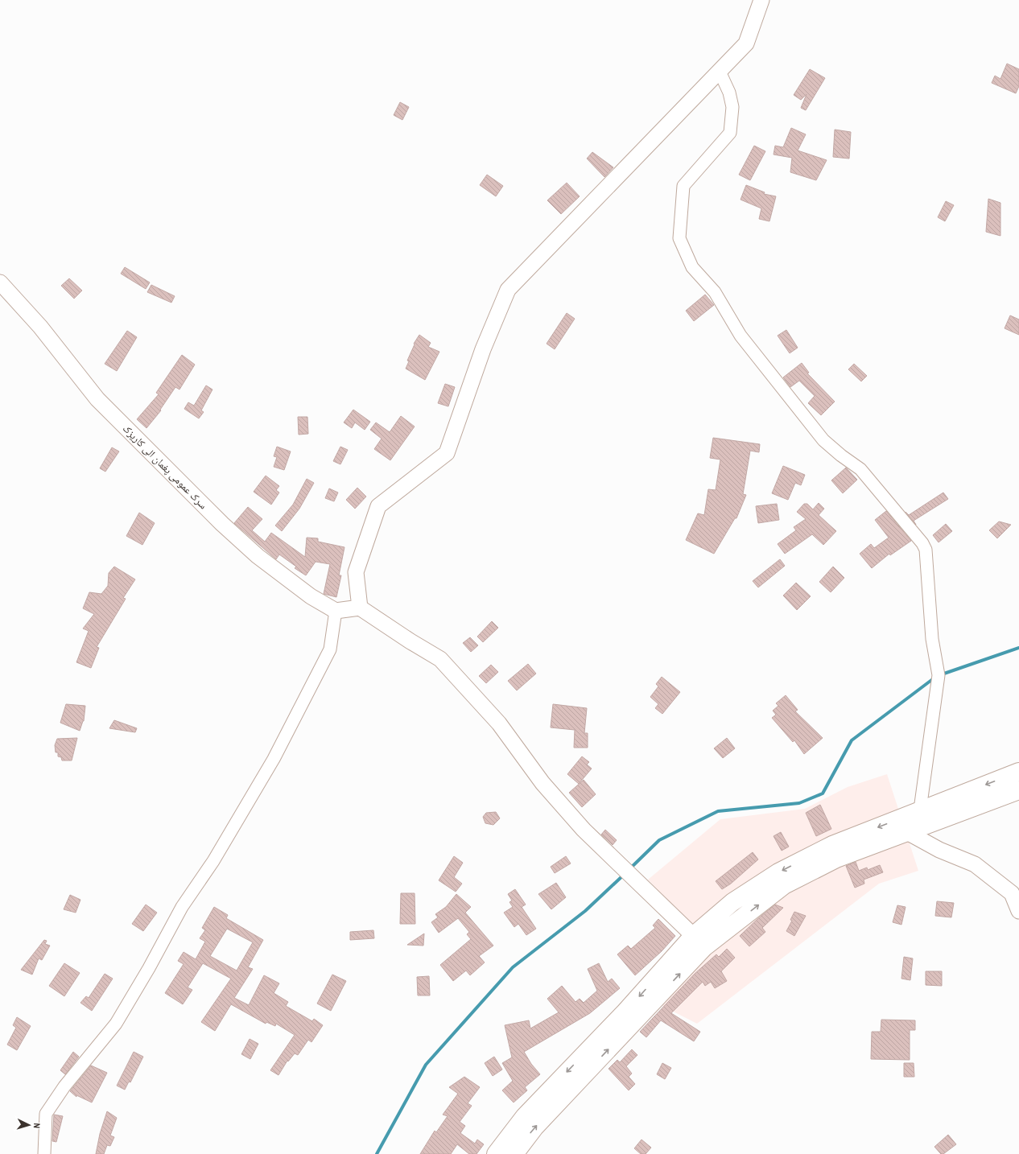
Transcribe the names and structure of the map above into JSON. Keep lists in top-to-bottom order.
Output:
{
  "streets": {
    "street": ["سرک عمومی پغمان الی کاریزک"]
  },
  "north": "right"
}
